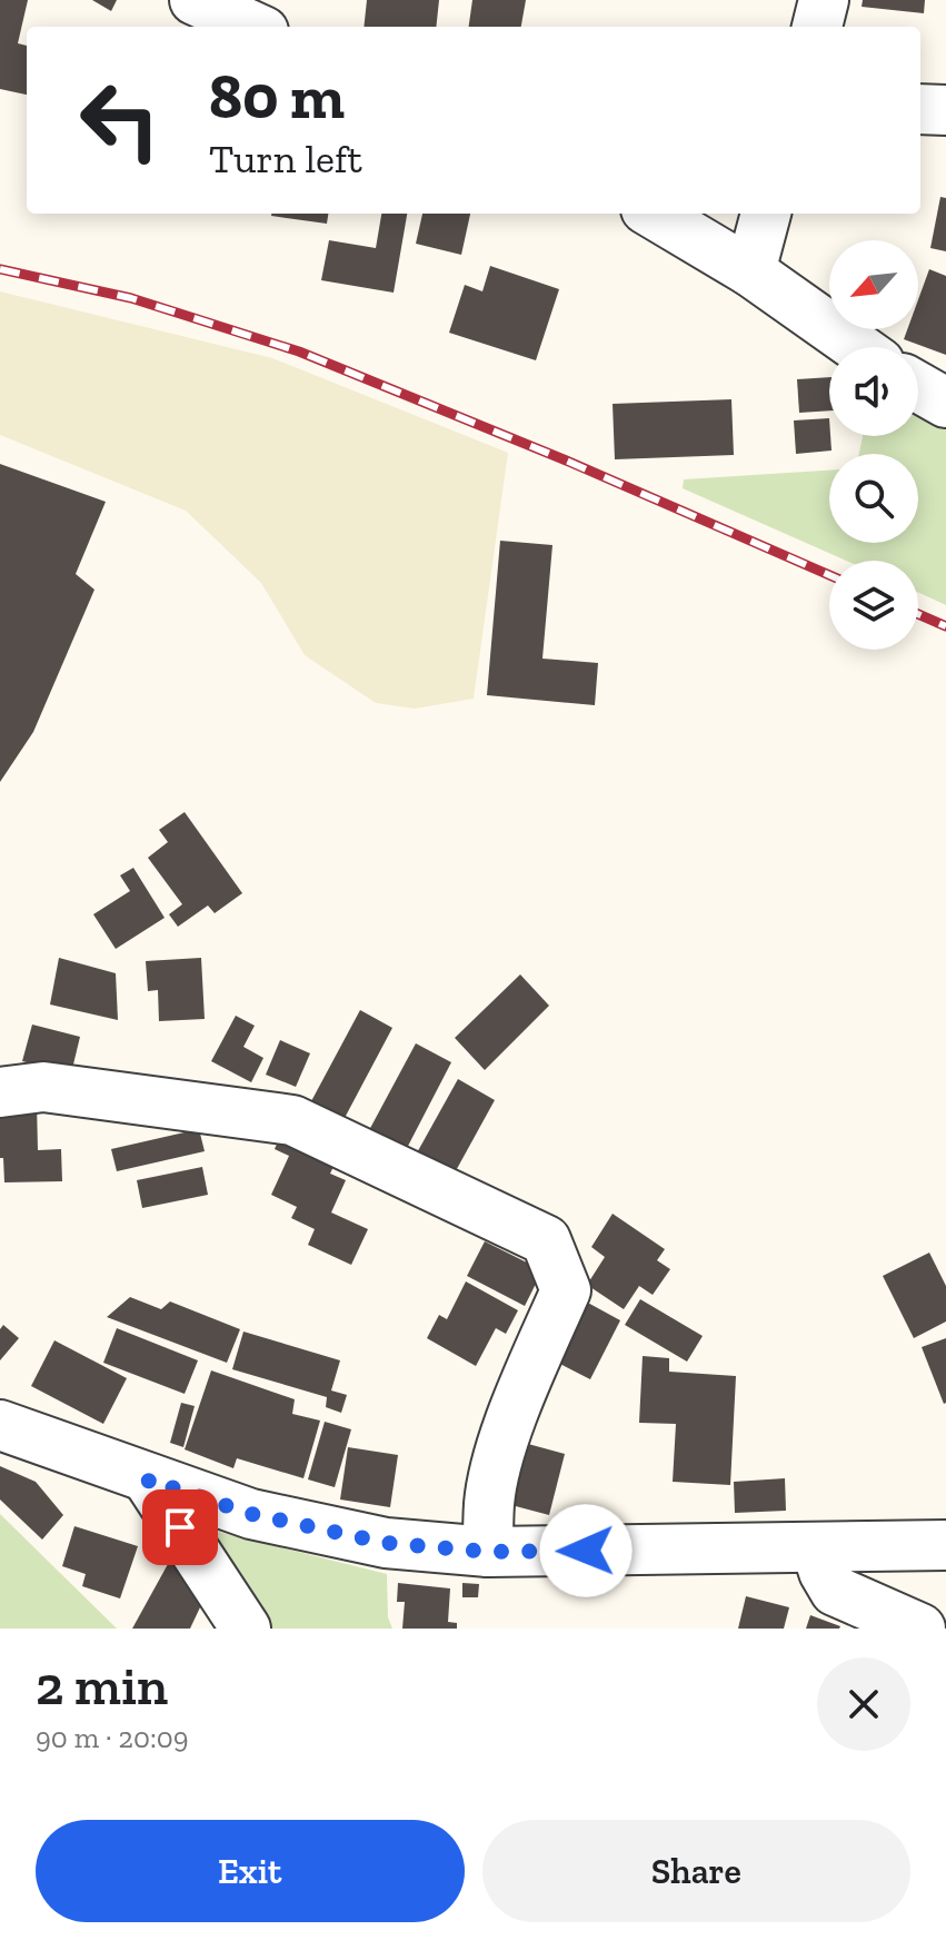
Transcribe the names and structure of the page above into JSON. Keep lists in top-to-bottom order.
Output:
{
  "north": "bottom left",
  "page": {
    "turn": ["80 m", "Turn left"],
    "heading": ["2 min", "90 m · 20:09"],
    "buttons": ["Exit", "Share"]
  }
}
